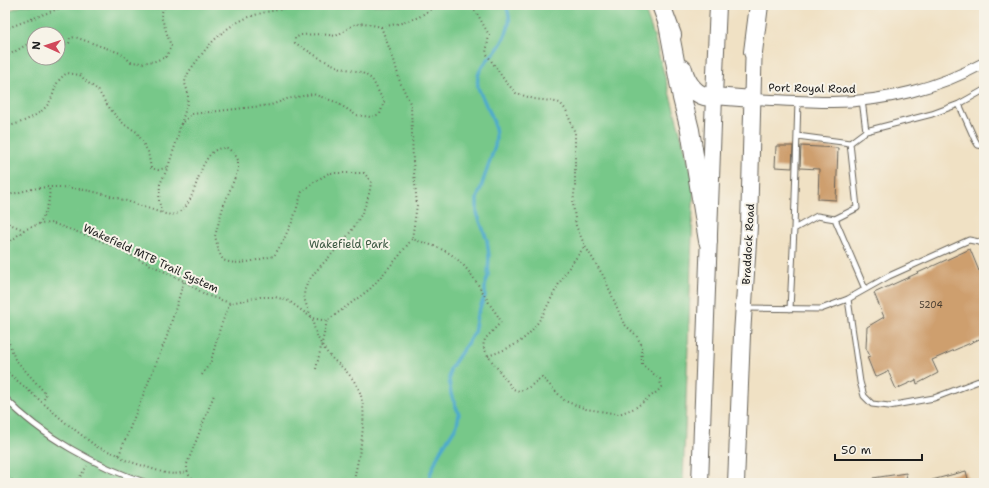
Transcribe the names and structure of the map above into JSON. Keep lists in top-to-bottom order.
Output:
{
  "streets": {
    "main road": ["Braddock Road"],
    "street": ["Port Royal Road"],
    "path": ["Wakefield MTB Trail System"]
  },
  "crossings": [
    ["Port Royal Road", "Braddock Road"]
  ],
  "parks": ["Wakefield Park"],
  "house_numbers": ["5204"],
  "scale_bar": "50 m",
  "north": "left"
}
